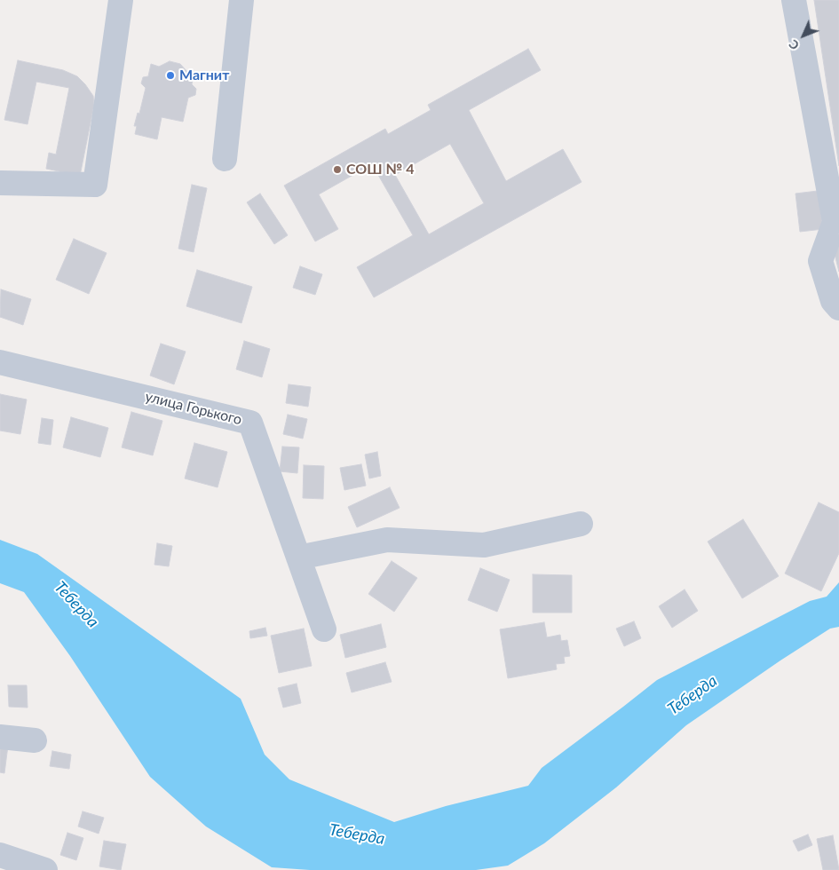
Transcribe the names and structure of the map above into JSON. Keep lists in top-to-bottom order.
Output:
{
  "streets": {
    "street": ["улица Горького"]
  },
  "water": ["Теберда"],
  "places": ["Магнит", "СОШ № 4"],
  "north": "bottom left"
}
